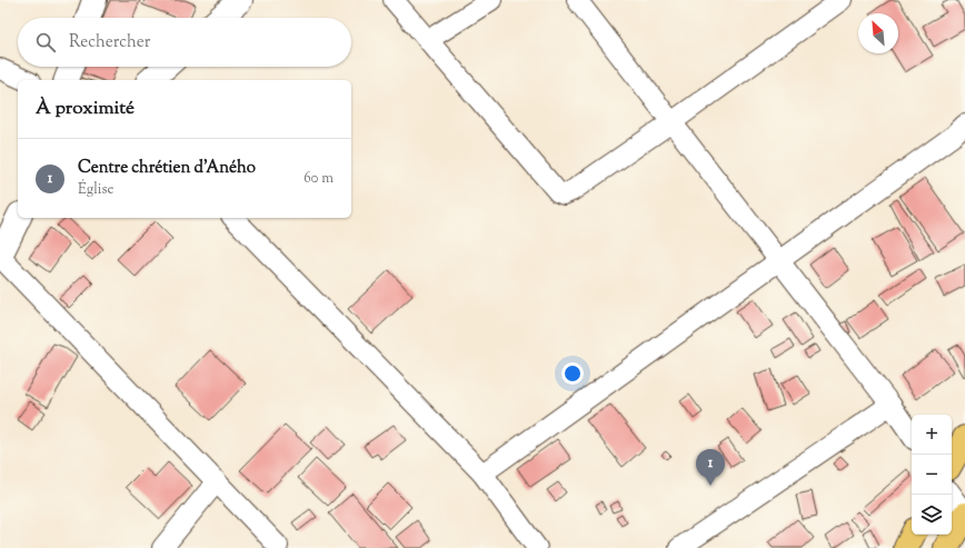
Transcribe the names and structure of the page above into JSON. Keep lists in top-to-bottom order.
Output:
{
  "north": "top left",
  "page": {
    "search": "Rechercher",
    "heading": "À proximité",
    "list": [
      {
        "mark": "1",
        "name": "Centre chrétien d'Aného",
        "note": "Église",
        "value": "60 m"
      }
    ],
    "map_buttons": ["+", "−"],
    "pins": "1"
  }
}
